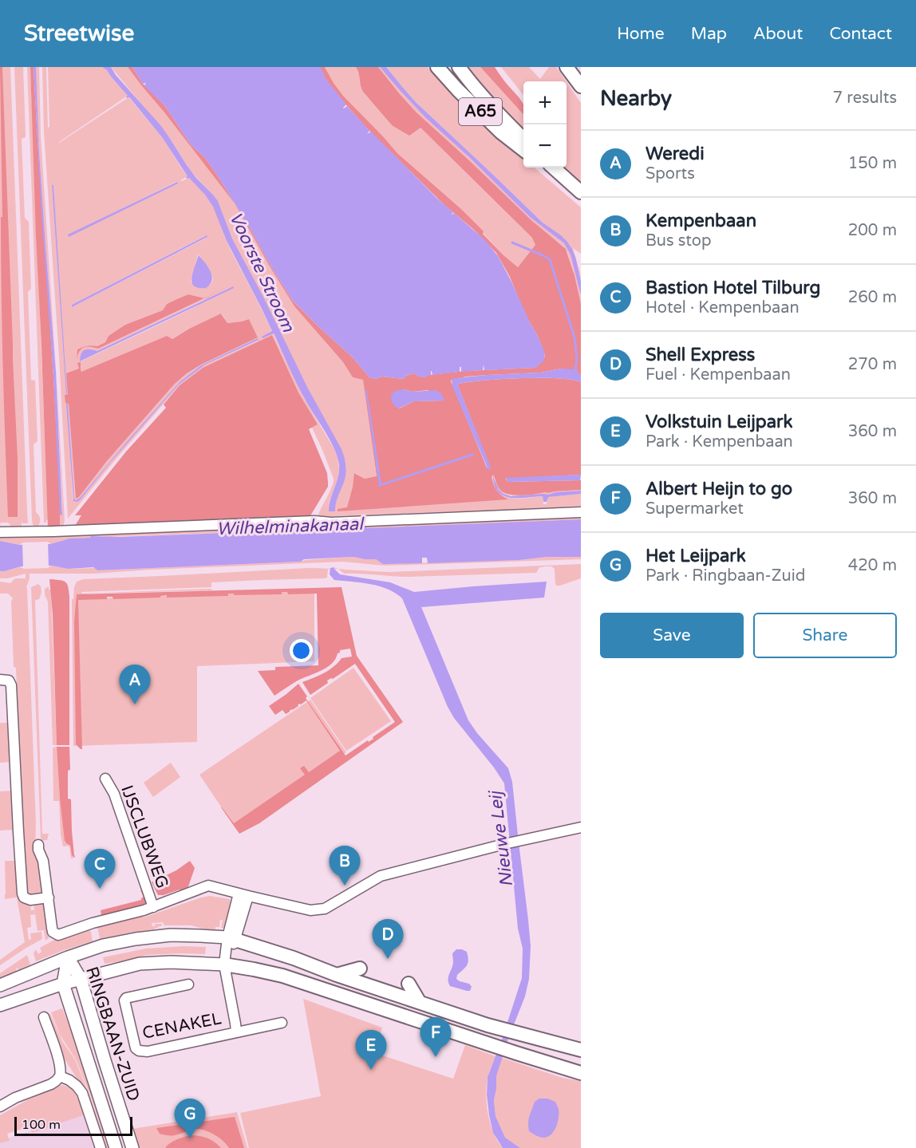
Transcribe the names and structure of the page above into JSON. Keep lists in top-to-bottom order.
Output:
{
  "streets": {
    "highway": ["A65"],
    "main road": ["RINGBAAN-ZUID"],
    "street": ["IJSCLUBWEG", "CENAKEL"]
  },
  "water": ["Voorste Stroom", "Wilhelminakanaal", "Nieuwe Leij"],
  "scale_bar": "100 m",
  "page": {
    "header": "Streetwise",
    "nav": [
      "Home",
      "Map",
      "About",
      "Contact"
    ],
    "heading": ["Nearby", "7 results"],
    "map_buttons": ["+", "−"],
    "list": [
      {
        "mark": "A",
        "name": "Weredi",
        "note": "Sports",
        "value": "150 m"
      },
      {
        "mark": "B",
        "name": "Kempenbaan",
        "note": "Bus stop",
        "value": "200 m"
      },
      {
        "mark": "C",
        "name": "Bastion Hotel Tilburg",
        "note": "Hotel · Kempenbaan",
        "value": "260 m"
      },
      {
        "mark": "D",
        "name": "Shell Express",
        "note": "Fuel · Kempenbaan",
        "value": "270 m"
      },
      {
        "mark": "E",
        "name": "Volkstuin Leijpark",
        "note": "Park · Kempenbaan",
        "value": "360 m"
      },
      {
        "mark": "F",
        "name": "Albert Heijn to go",
        "note": "Supermarket",
        "value": "360 m"
      },
      {
        "mark": "G",
        "name": "Het Leijpark",
        "note": "Park · Ringbaan-Zuid",
        "value": "420 m"
      }
    ],
    "buttons": ["Save", "Share"],
    "pins": [
      "A",
      "B",
      "C",
      "D",
      "F",
      "E",
      "G"
    ],
    "scale": "100 m"
  }
}
